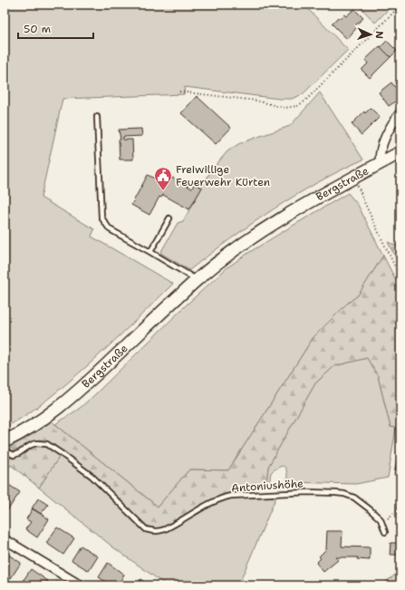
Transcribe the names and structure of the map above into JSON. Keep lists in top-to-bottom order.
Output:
{
  "streets": {
    "main road": ["Bergstraße"],
    "lane": ["Antoniushöhe"]
  },
  "places": {
    "public building": ["Freiwillige Feuerwehr Kürten"]
  },
  "scale_bar": "50 m",
  "north": "right"
}
